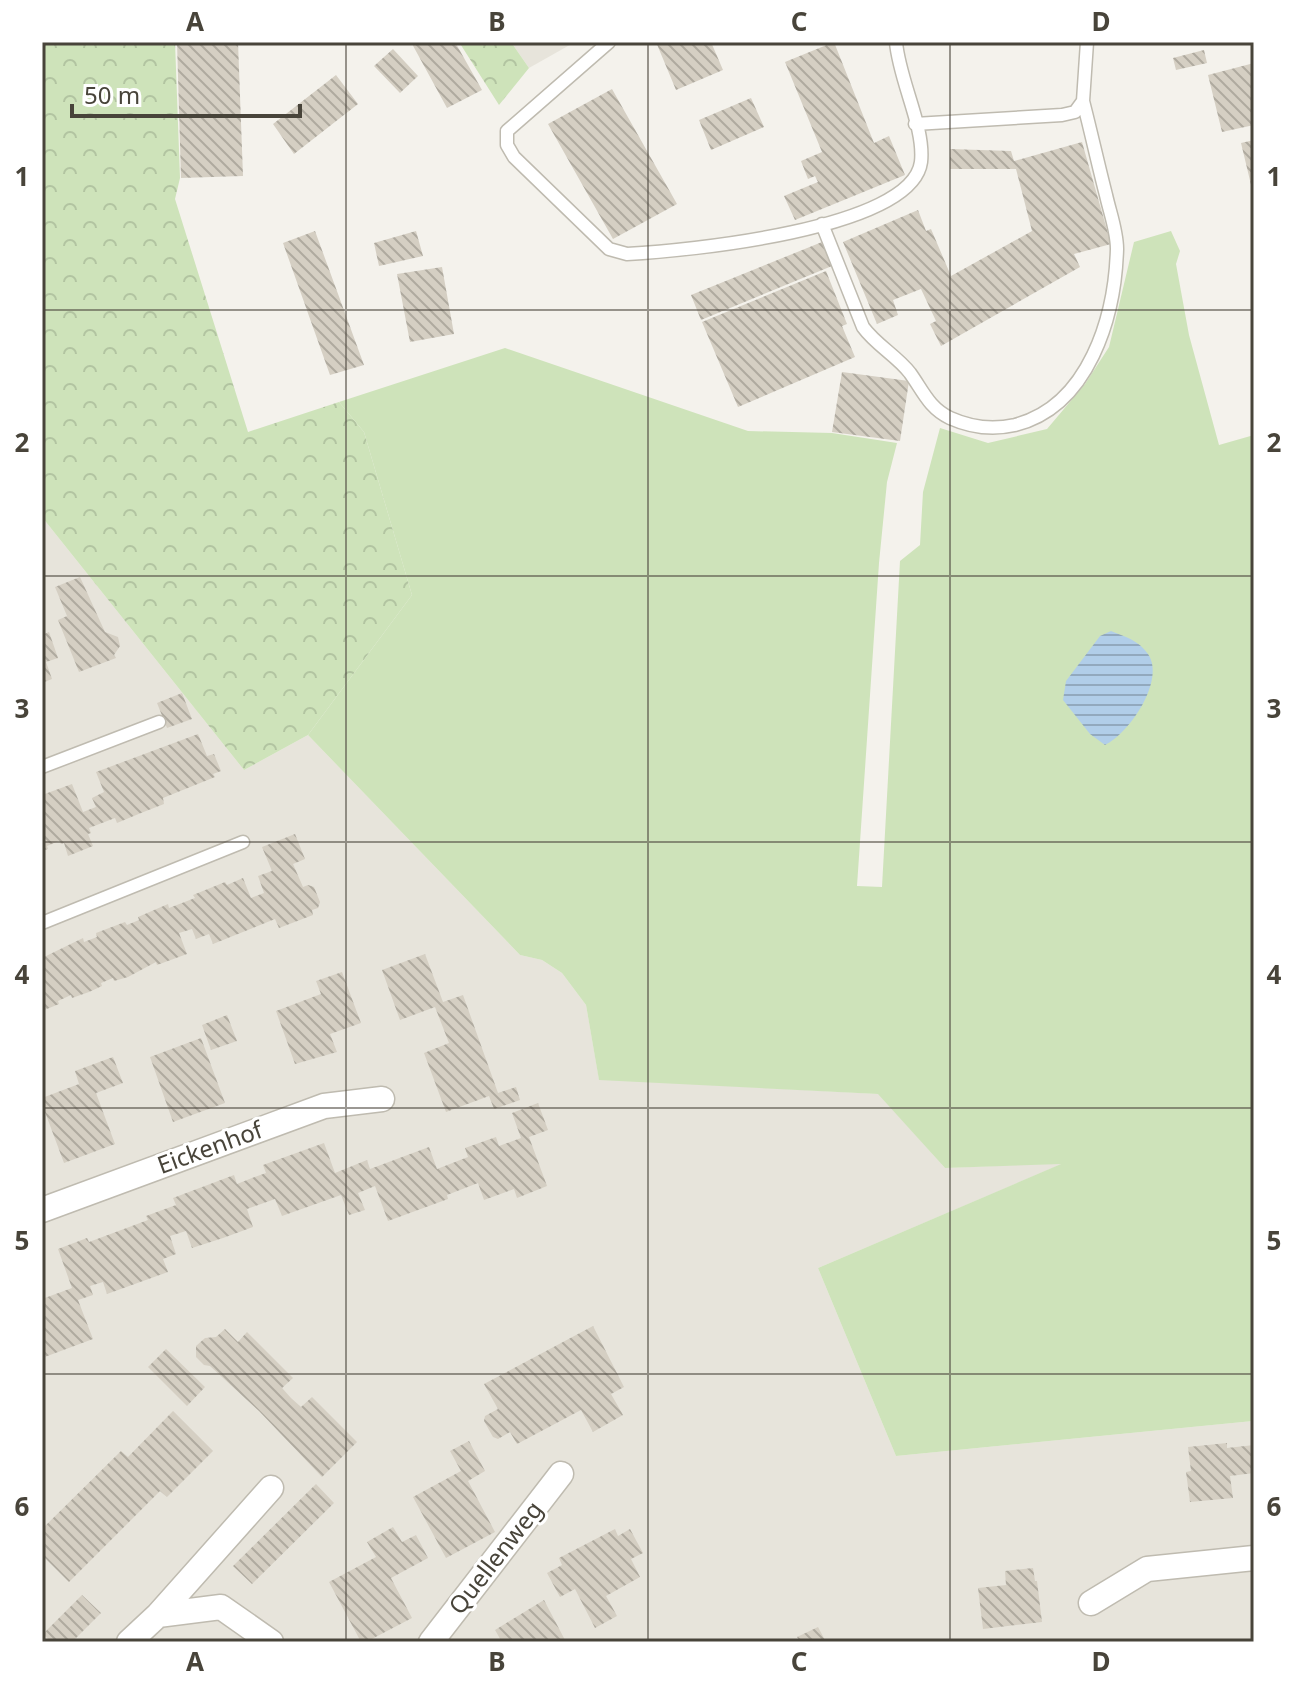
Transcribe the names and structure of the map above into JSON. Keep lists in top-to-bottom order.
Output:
{
  "streets": {
    "street": ["Eickenhof", "Quellenweg"]
  },
  "scale_bar": "50 m",
  "grid": {
    "columns": [
      "A",
      "B",
      "C",
      "D"
    ],
    "rows": [
      "1",
      "2",
      "3",
      "4",
      "5",
      "6"
    ]
  }
}
